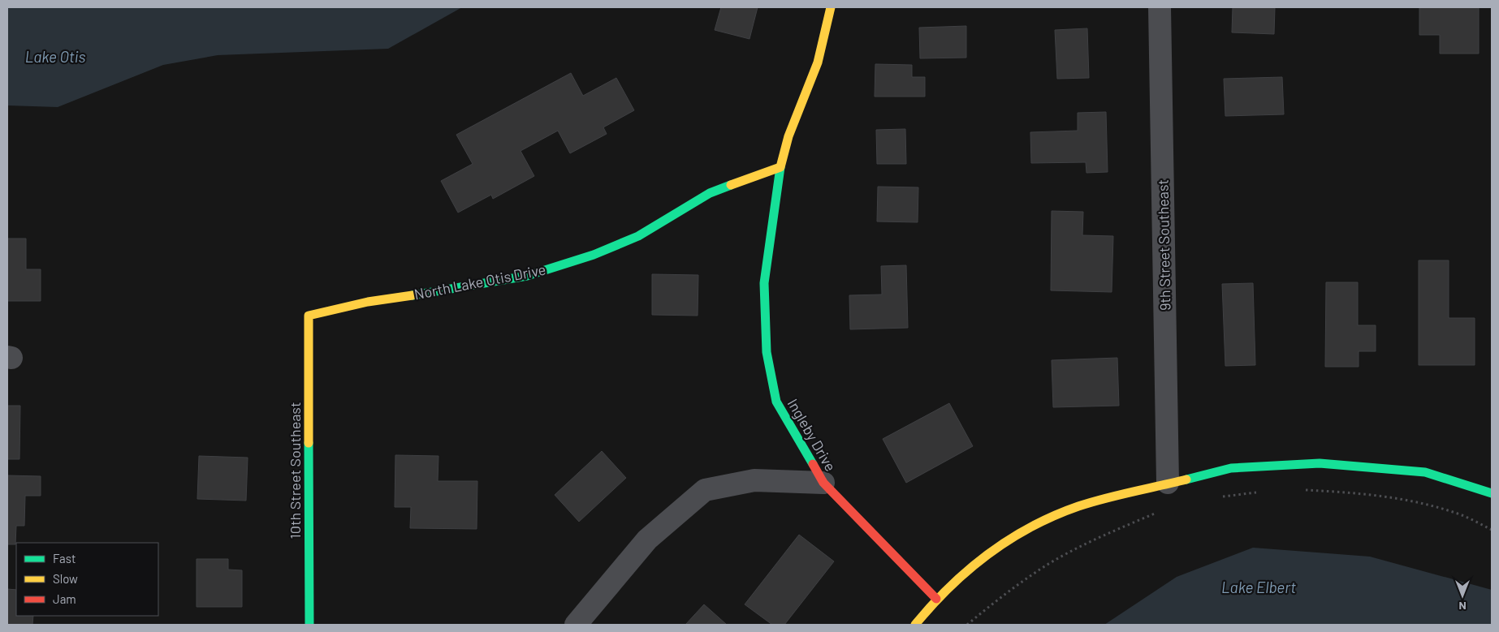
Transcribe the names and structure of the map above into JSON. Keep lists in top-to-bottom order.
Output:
{
  "streets": {
    "street": [
      "9th Street Southeast",
      "North Lake Otis Drive",
      "Ingleby Drive",
      "10th Street Southeast"
    ]
  },
  "crossings": [
    ["North Lake Otis Drive", "Ingleby Drive"],
    ["North Lake Otis Drive", "10th Street Southeast"]
  ],
  "water": ["Lake Otis", "Lake Elbert"],
  "legend": ["Fast", "Slow", "Jam"],
  "north": "bottom"
}
